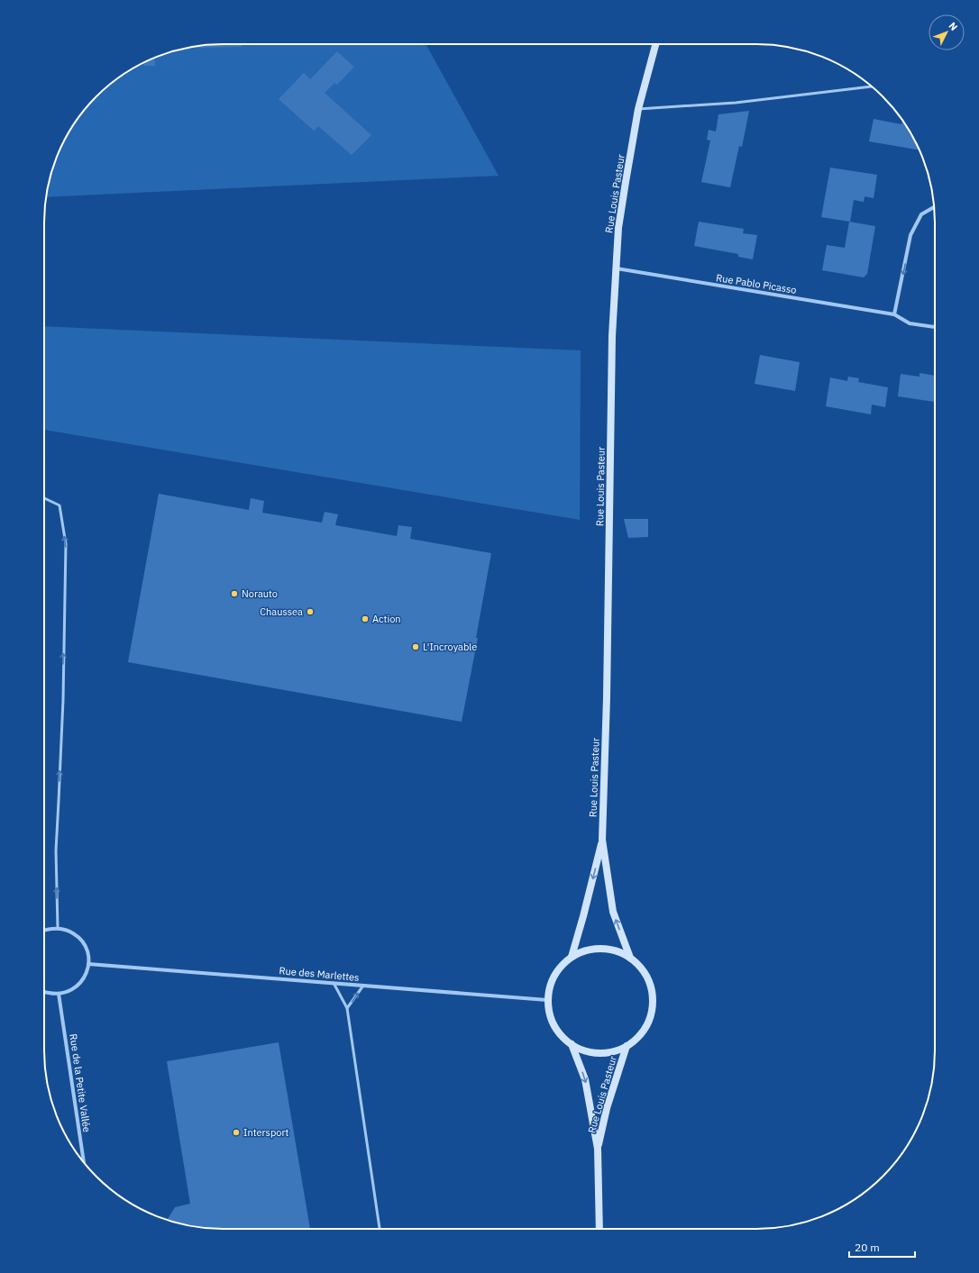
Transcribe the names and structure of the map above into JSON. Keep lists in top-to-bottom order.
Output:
{
  "streets": {
    "main road": ["Rue Louis Pasteur"],
    "street": ["Rue Pablo Picasso", "Rue des Marlettes", "Rue de la Petite Vallée"]
  },
  "crossings": [
    ["Rue Louis Pasteur", "Rue Pablo Picasso"],
    ["Rue Louis Pasteur", "Rue des Marlettes"]
  ],
  "places": [
    "Norauto",
    "Chaussea",
    "Action",
    "L'Incroyable",
    "Intersport"
  ],
  "scale_bar": "20 m",
  "north": "top right"
}
